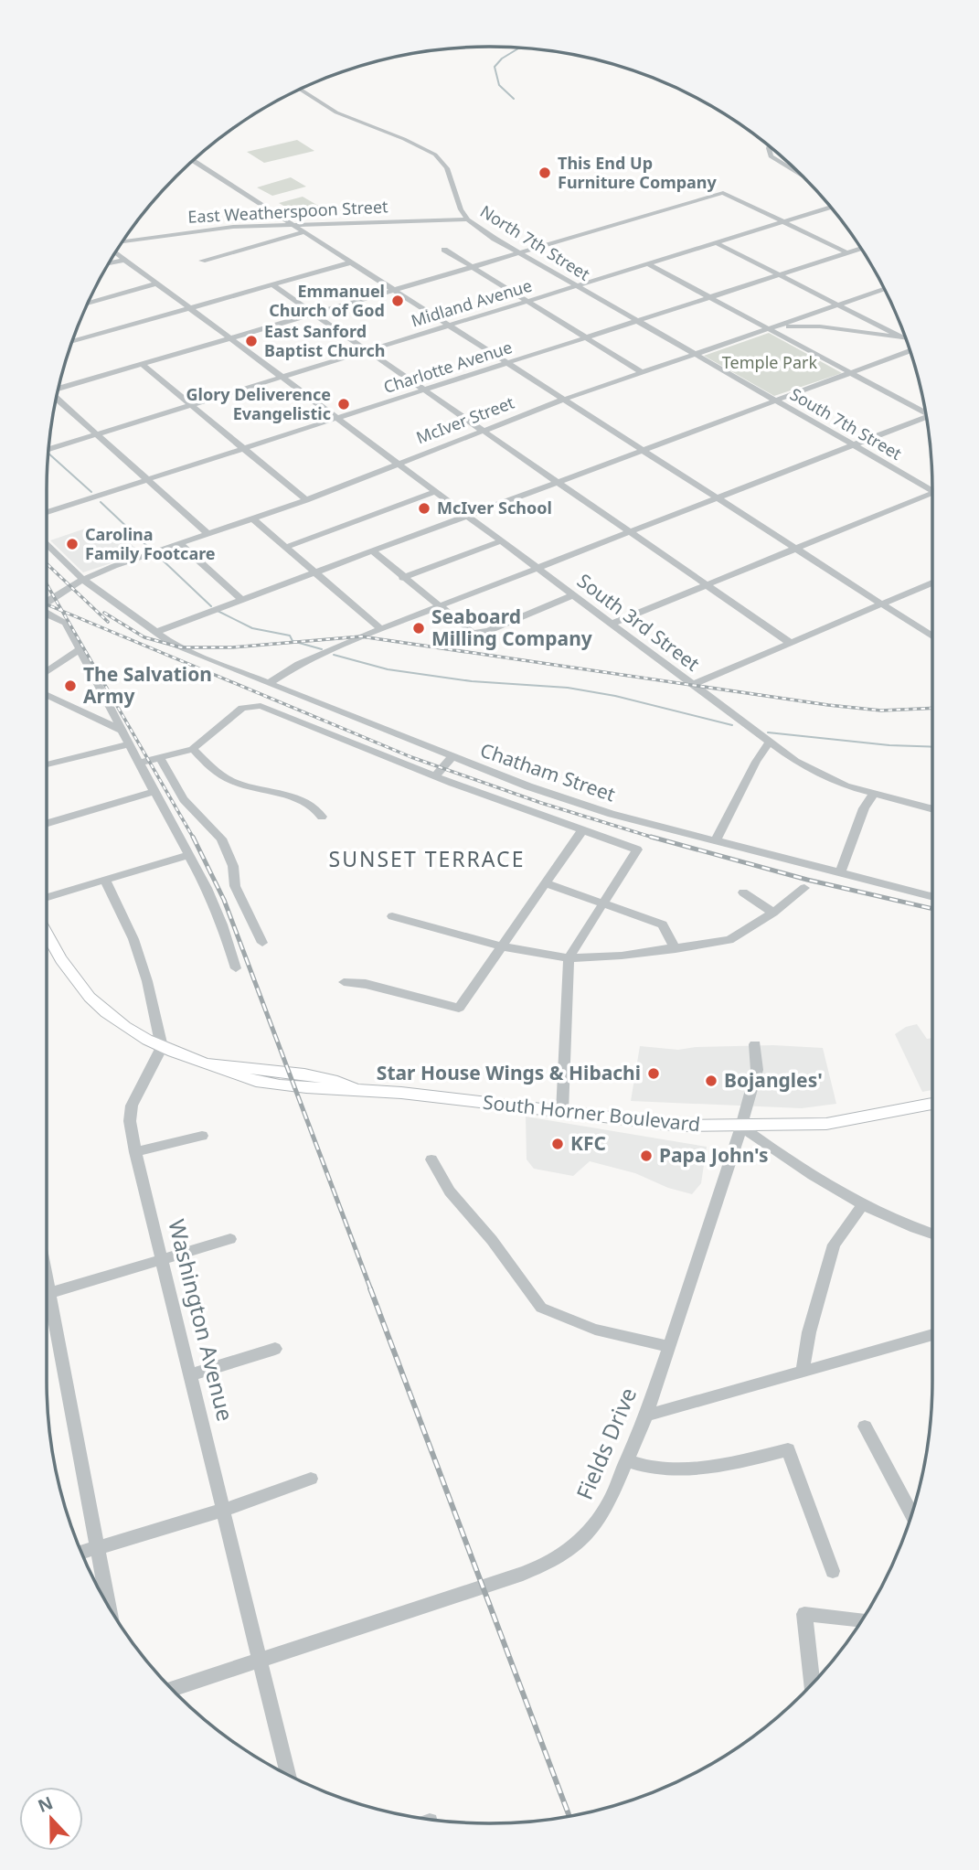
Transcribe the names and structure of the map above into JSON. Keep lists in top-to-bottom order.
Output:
{
  "streets": {
    "main road": ["South Horner Boulevard"],
    "street": [
      "East Weatherspoon Street",
      "North 7th Street",
      "Midland Avenue",
      "Charlotte Avenue",
      "McIver Street",
      "South 7th Street",
      "South 3rd Street",
      "Chatham Street",
      "Washington Avenue",
      "Fields Drive"
    ]
  },
  "crossings": [
    ["East Weatherspoon Street", "North 7th Street"],
    ["North 7th Street", "Midland Avenue"],
    ["North 7th Street", "Charlotte Avenue"],
    ["North 7th Street", "South 7th Street"],
    ["Midland Avenue", "South 3rd Street"],
    ["Charlotte Avenue", "South 7th Street"],
    ["Charlotte Avenue", "South 3rd Street"],
    ["McIver Street", "South 7th Street"],
    ["McIver Street", "South 3rd Street"],
    ["McIver Street", "Chatham Street"],
    ["South Horner Boulevard", "Washington Avenue"],
    ["South Horner Boulevard", "Fields Drive"],
    ["Washington Avenue", "Fields Drive"]
  ],
  "districts": ["SUNSET TERRACE"],
  "parks": ["Temple Park"],
  "places": [
    "This End Up Furniture Company",
    "Emmanuel Church of God",
    "East Sanford Baptist Church",
    "Glory Deliverence Evangelistic",
    "McIver School",
    "Carolina Family Footcare",
    "Seaboard Milling Company",
    "The Salvation Army",
    "Star House Wings & Hibachi",
    "Bojangles'",
    "KFC",
    "Papa John's"
  ],
  "north": "top"
}
